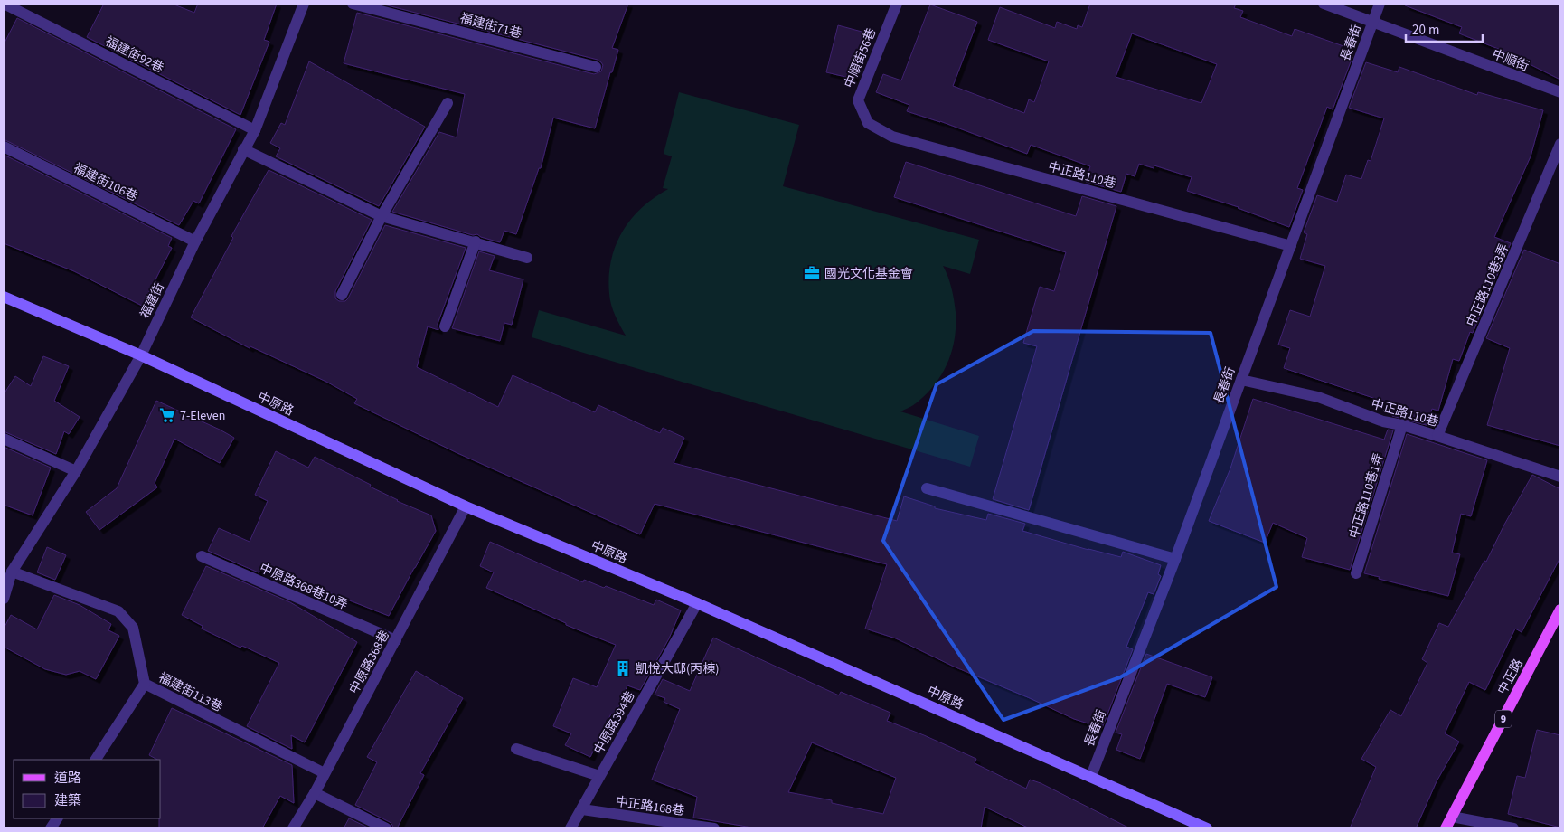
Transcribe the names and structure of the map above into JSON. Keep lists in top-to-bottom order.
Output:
{
  "streets": {
    "main road": ["中正路", "9"],
    "street": [
      "福建街71巷",
      "長春街",
      "福建街92巷",
      "中順街56巷",
      "中順街",
      "中正路110巷",
      "福建街106巷",
      "中正路110巷3弄",
      "福建街",
      "中原路",
      "中正路110巷1弄",
      "中原路368巷10弄",
      "中原路368巷",
      "福建街113巷",
      "中原路394巷",
      "中正路168巷"
    ]
  },
  "crossings": [
    ["長春街", "中順街"],
    ["長春街", "中正路110巷"],
    ["長春街", "中原路"],
    ["福建街92巷", "福建街"],
    ["中順街56巷", "中正路110巷"],
    ["中正路110巷", "中正路110巷3弄"],
    ["中正路110巷", "中正路110巷1弄"],
    ["福建街106巷", "福建街"],
    ["福建街", "中原路"],
    ["福建街", "福建街113巷"],
    ["中原路", "中原路368巷"],
    ["中原路", "中原路394巷"],
    ["中原路368巷10弄", "中原路368巷"],
    ["中原路368巷", "福建街113巷"],
    ["中原路394巷", "中正路168巷"]
  ],
  "places": {
    "office": ["國光文化基金會"],
    "supermarket": ["7-Eleven"],
    "building": ["凱悅大邸(丙棟)"]
  },
  "legend": ["道路", "建築"],
  "scale_bar": "20 m"
}
